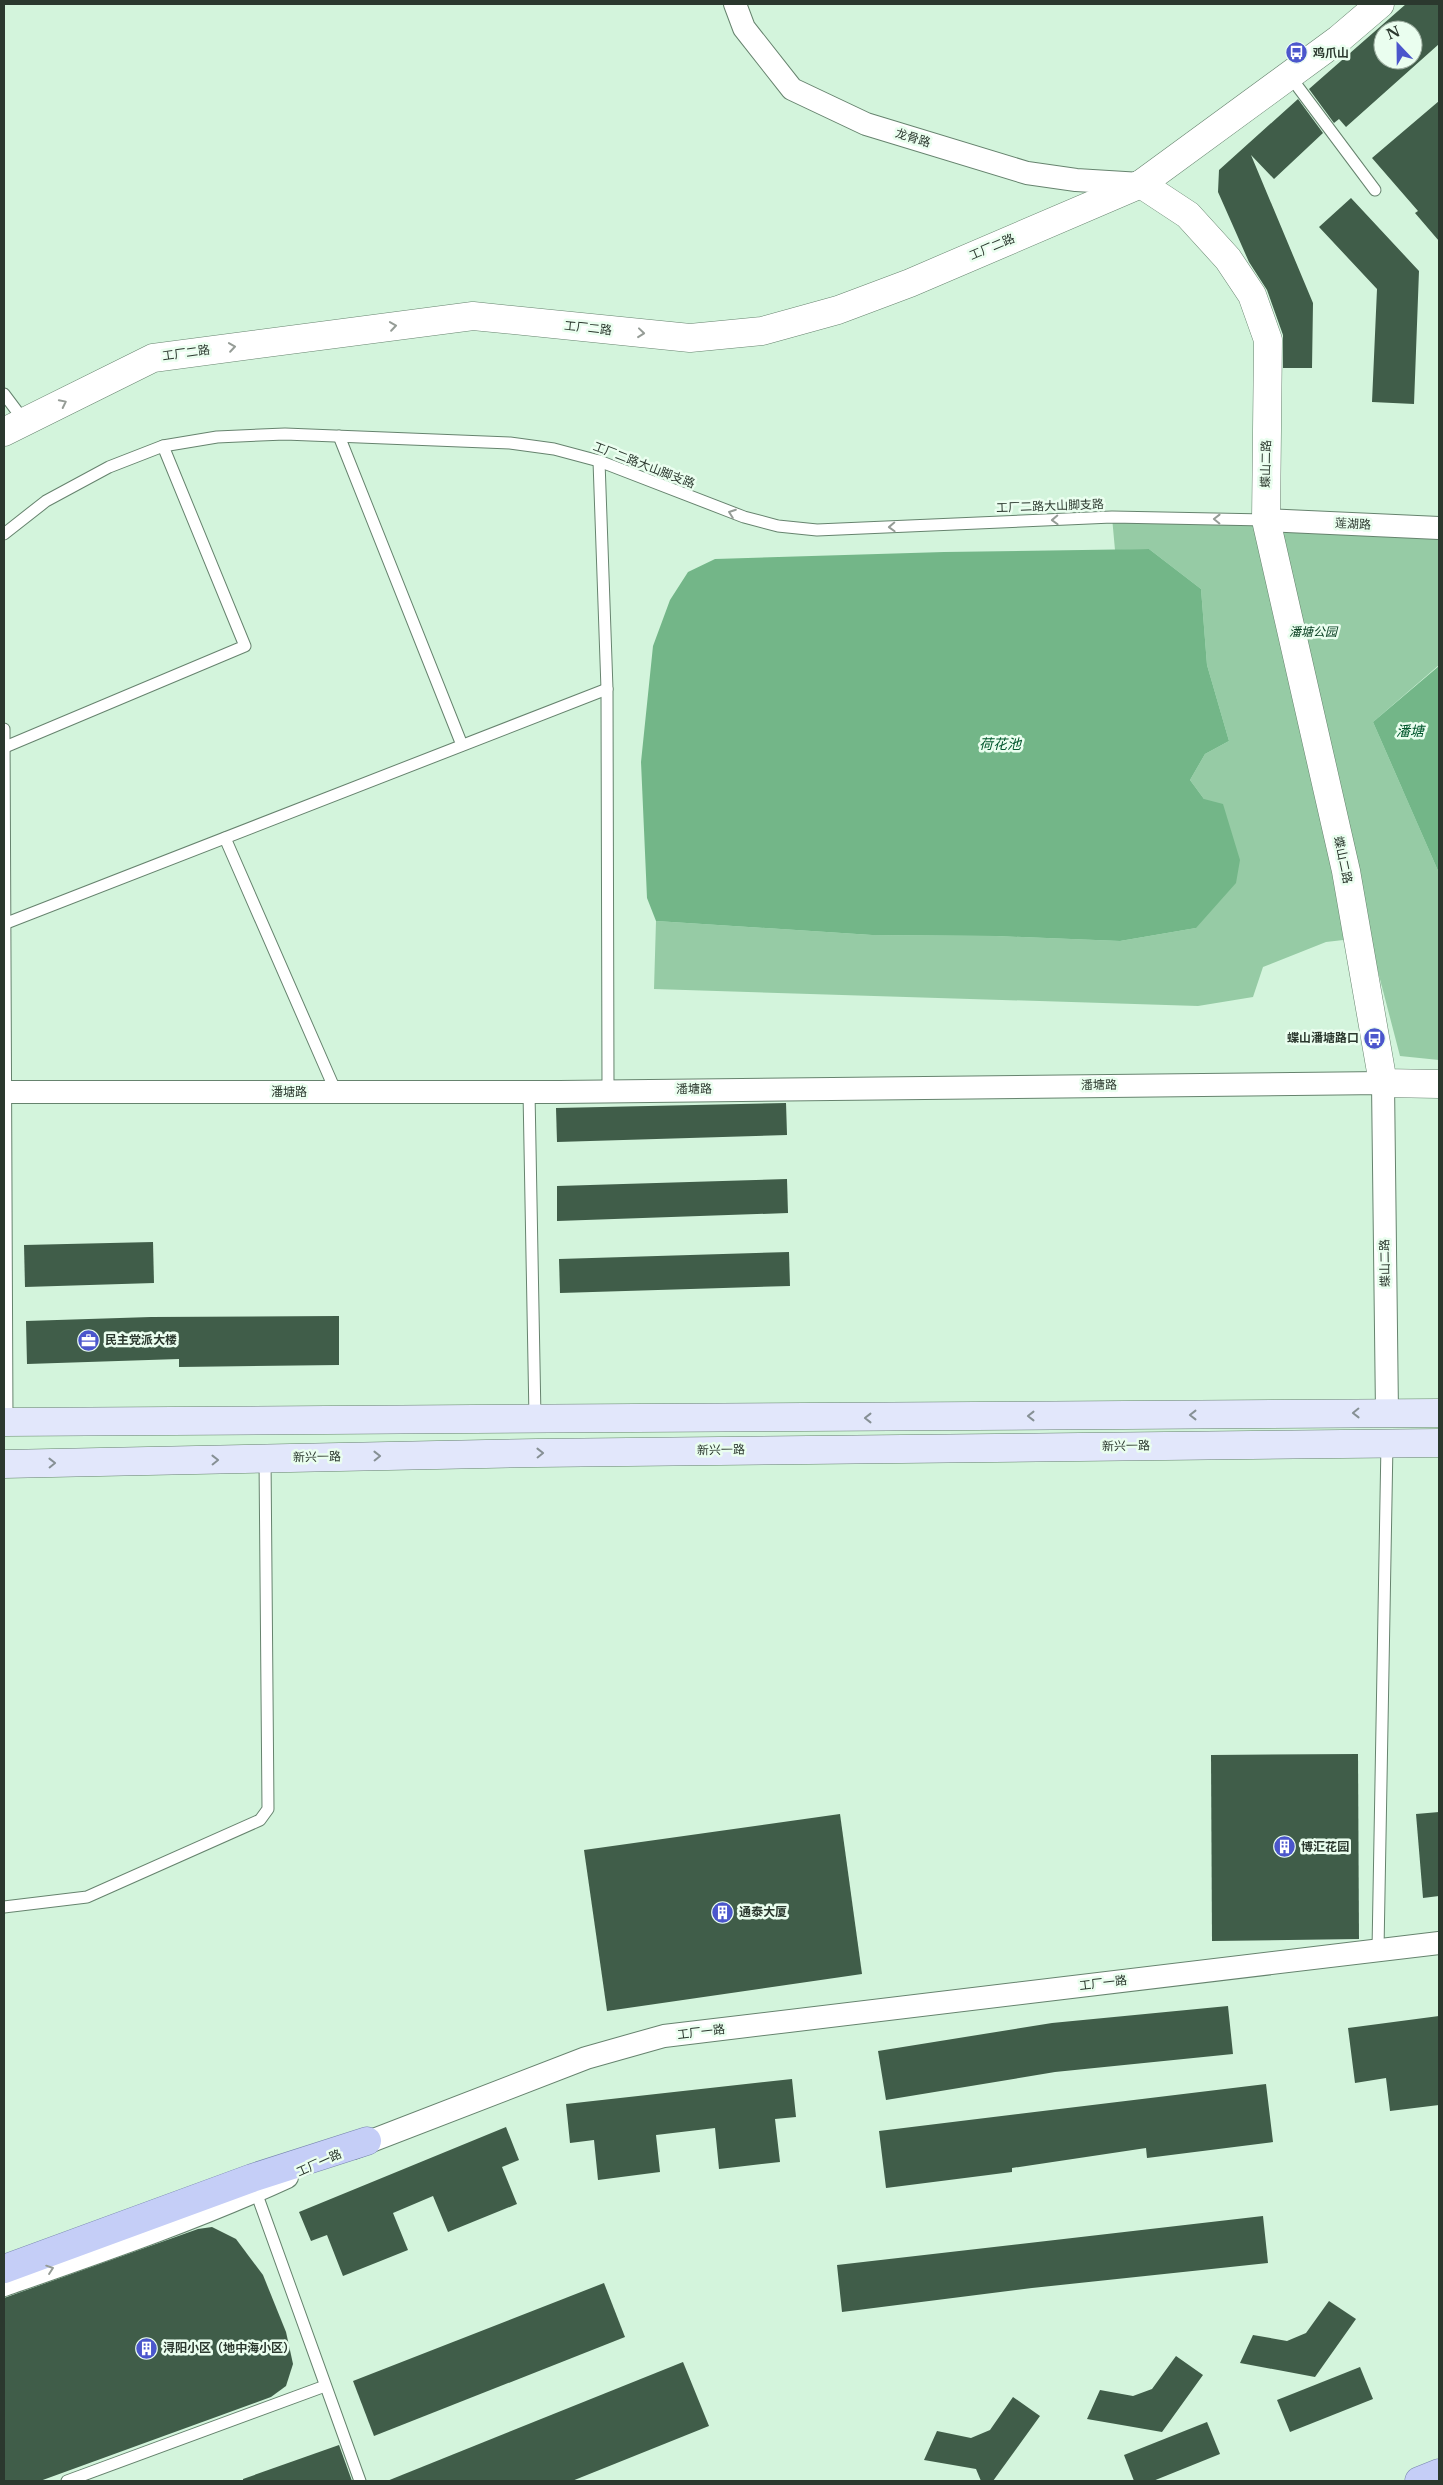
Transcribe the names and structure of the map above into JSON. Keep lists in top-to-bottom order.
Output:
{
  "streets": {
    "main road": ["新兴一路"],
    "street": [
      "龙骨路",
      "工厂二路",
      "蝶山二路",
      "莲湖路",
      "潘塘路",
      "工厂一路"
    ],
    "lane": ["工厂二路大山脚支路"]
  },
  "crossings": [
    ["龙骨路", "工厂二路"],
    ["龙骨路", "蝶山二路"],
    ["工厂二路", "蝶山二路"],
    ["蝶山二路", "工厂二路大山脚支路"],
    ["蝶山二路", "莲湖路"],
    ["蝶山二路", "潘塘路"],
    ["工厂二路大山脚支路", "莲湖路"]
  ],
  "one_way": ["工厂二路", "工厂二路大山脚支路"],
  "water": ["潘塘", "荷花池"],
  "parks": ["潘塘公园"],
  "places": {
    "bus stop": ["鸡爪山", "蝶山潘塘路口"],
    "office": ["民主党派大楼"],
    "building": ["博汇花园", "通泰大厦", "浔阳小区（地中海小区）"]
  },
  "north": "top"
}
